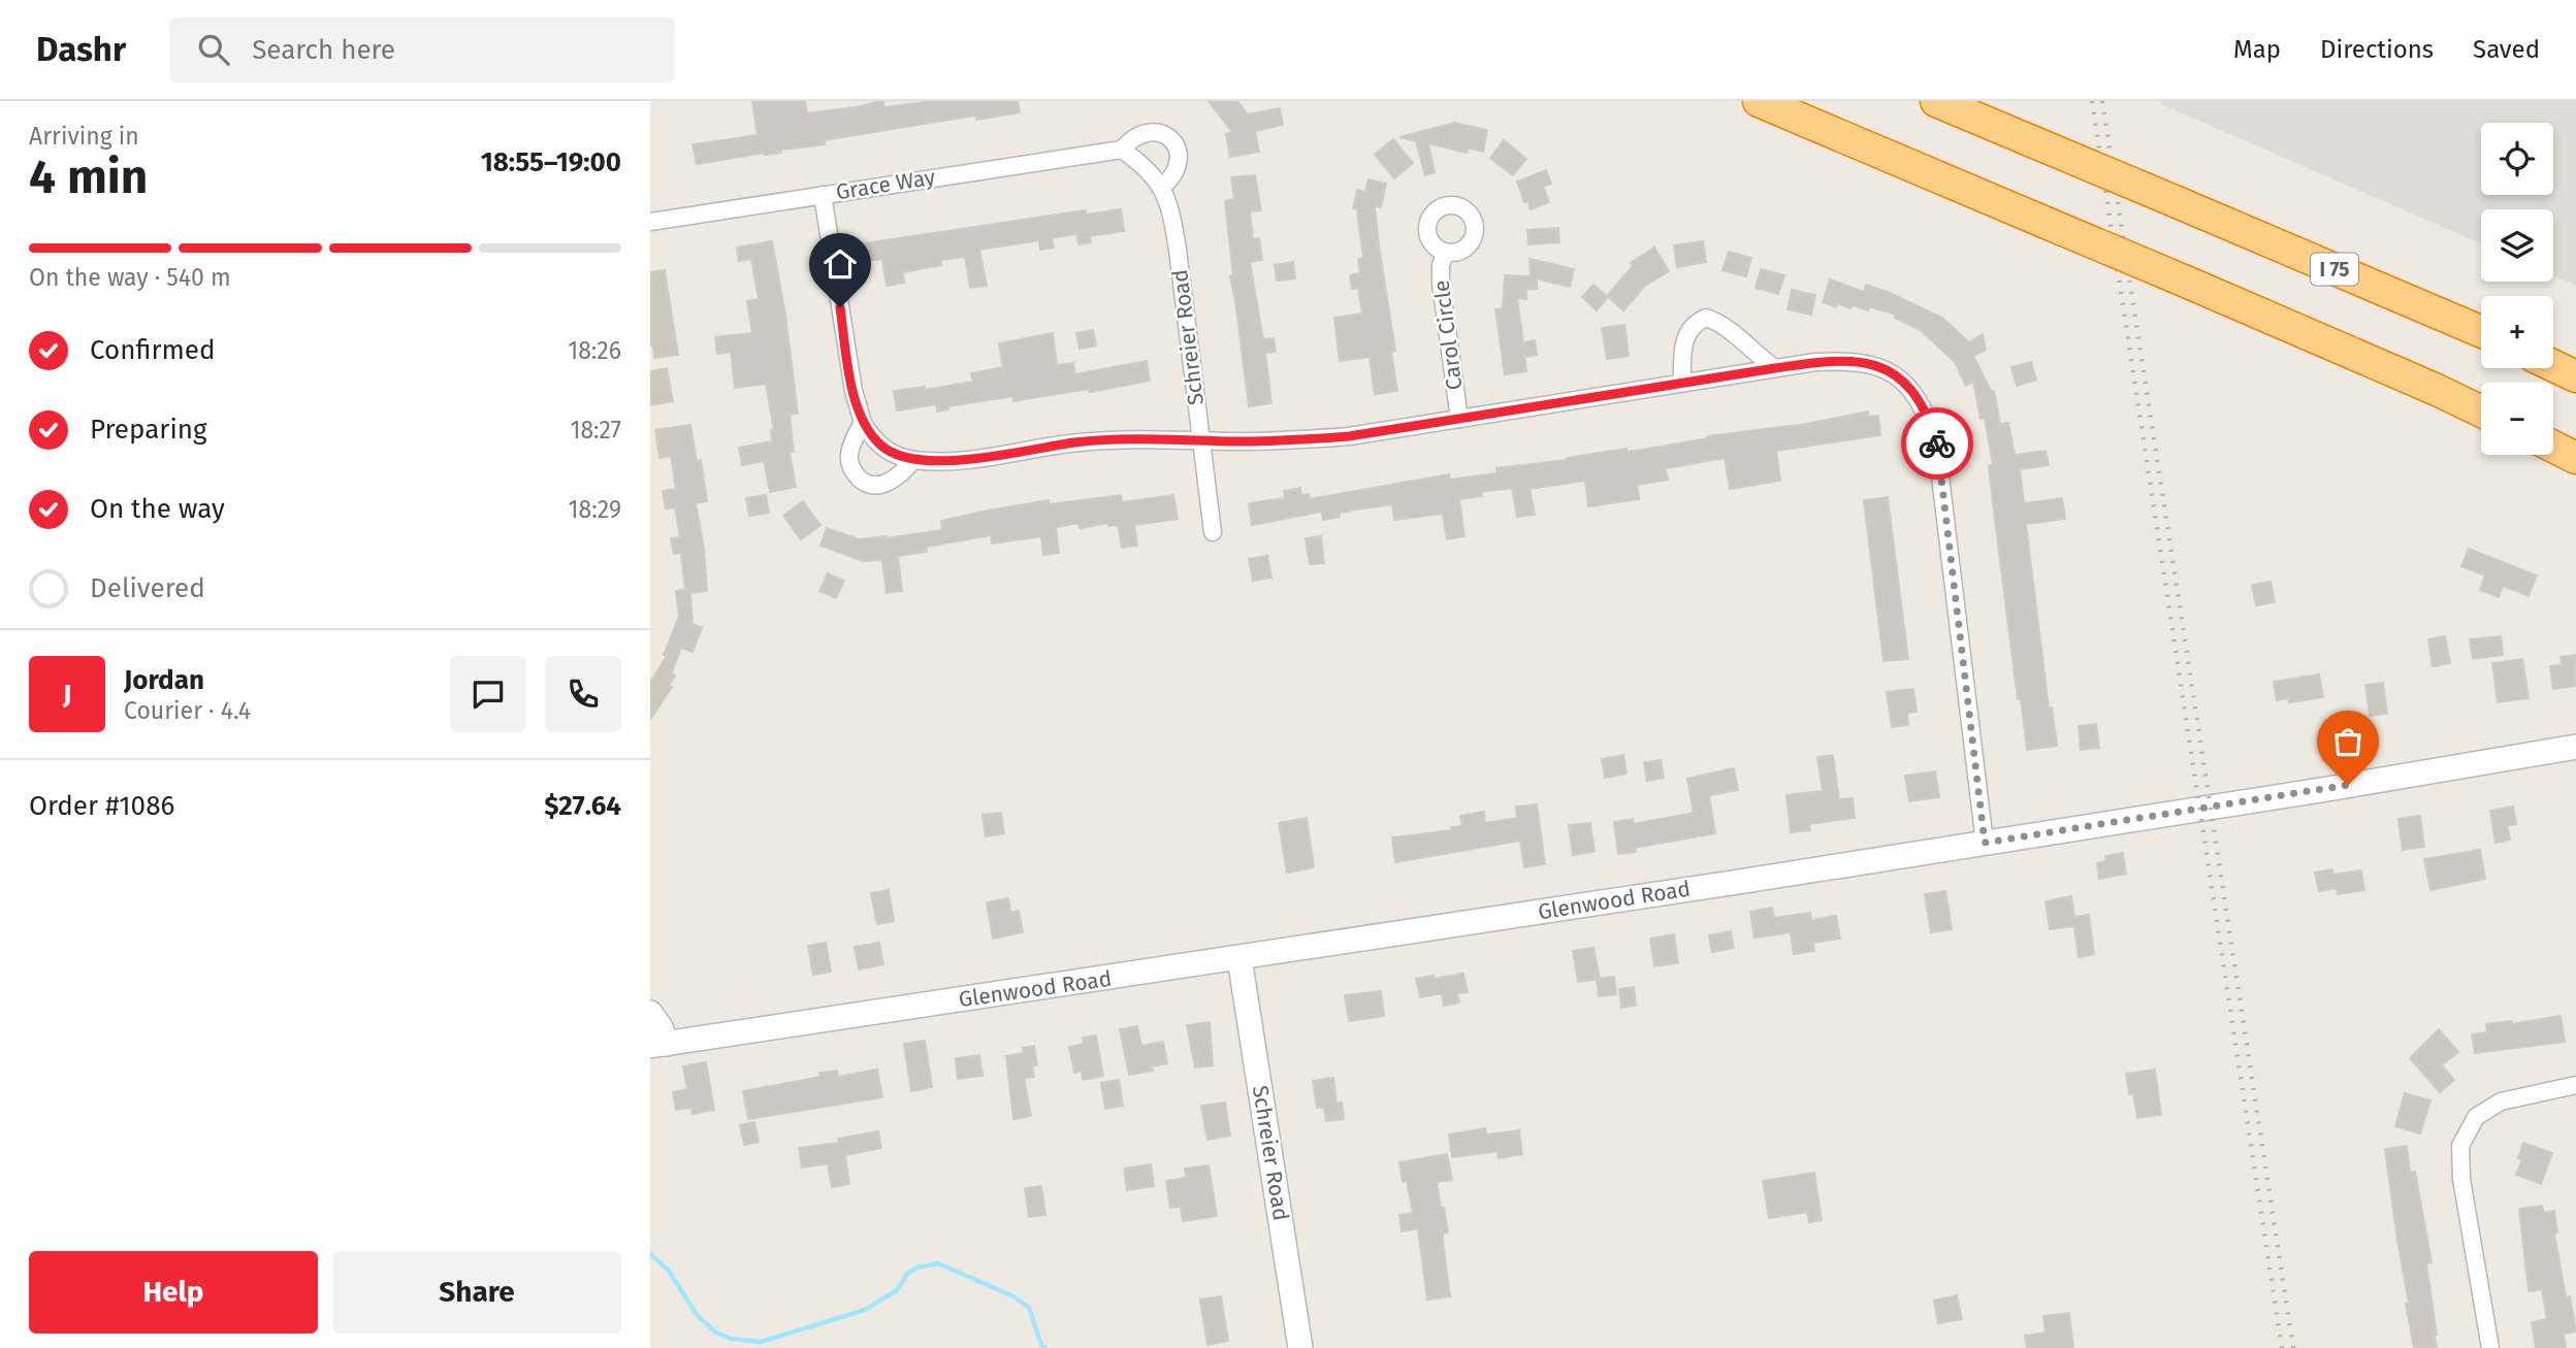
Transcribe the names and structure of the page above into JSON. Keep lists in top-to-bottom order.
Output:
{
  "streets": {
    "highway": ["I 75"],
    "street": [
      "Grace Way",
      "Carol Circle",
      "Schreier Road",
      "Glenwood Road"
    ]
  },
  "crossings": [
    ["Grace Way", "Schreier Road"],
    ["Schreier Road", "Glenwood Road"]
  ],
  "page": {
    "header": "Dashr",
    "search": "Search here",
    "nav": ["Map", "Directions", "Saved"],
    "heading": ["4 min", "Arriving in", "18:55–19:00"],
    "panel": [
      "Jordan",
      "Courier · 4.4",
      "Order #1086",
      "$27.64"
    ],
    "map_buttons": ["+", "−"],
    "bar": "On the way · 540 m",
    "list": [
      ["Confirmed", "18:26"],
      ["Preparing", "18:27"],
      ["On the way", "18:29"],
      "Delivered"
    ],
    "round": "J",
    "buttons": ["Help", "Share"]
  }
}
